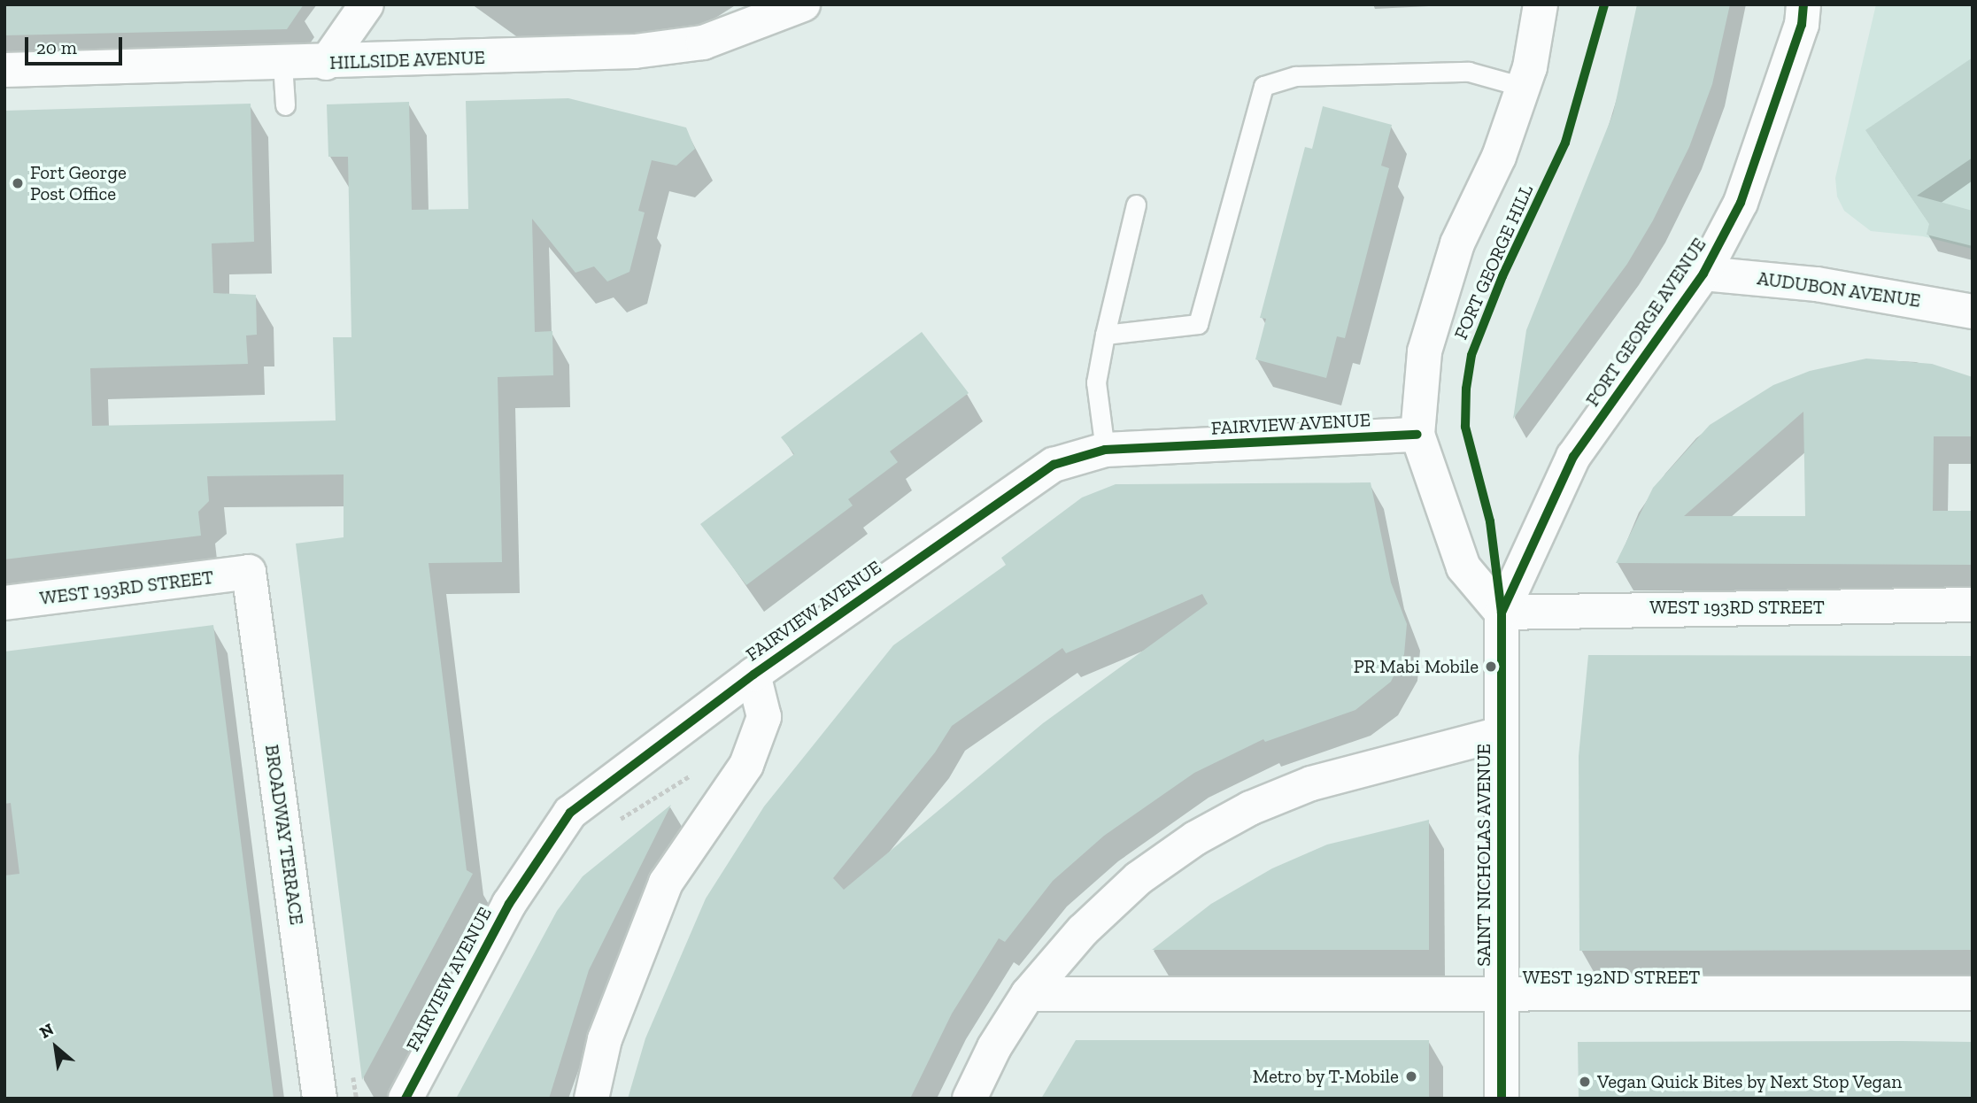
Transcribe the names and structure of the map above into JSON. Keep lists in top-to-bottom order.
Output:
{
  "streets": {
    "street": [
      "HILLSIDE AVENUE",
      "FORT GEORGE HILL",
      "AUDUBON AVENUE",
      "FORT GEORGE AVENUE",
      "FAIRVIEW AVENUE",
      "WEST 193RD STREET",
      "BROADWAY TERRACE",
      "SAINT NICHOLAS AVENUE",
      "WEST 192ND STREET"
    ]
  },
  "crossings": [
    ["FORT GEORGE HILL", "FORT GEORGE AVENUE"],
    ["FORT GEORGE HILL", "FAIRVIEW AVENUE"],
    ["FORT GEORGE HILL", "WEST 193RD STREET"],
    ["FORT GEORGE HILL", "SAINT NICHOLAS AVENUE"],
    ["AUDUBON AVENUE", "FORT GEORGE AVENUE"],
    ["FORT GEORGE AVENUE", "WEST 193RD STREET"],
    ["FORT GEORGE AVENUE", "SAINT NICHOLAS AVENUE"],
    ["WEST 193RD STREET", "BROADWAY TERRACE"],
    ["WEST 193RD STREET", "SAINT NICHOLAS AVENUE"],
    ["SAINT NICHOLAS AVENUE", "WEST 192ND STREET"]
  ],
  "places": [
    "Fort George Post Office",
    "PR Mabi Mobile",
    "Metro by T-Mobile",
    "Vegan Quick Bites by Next Stop Vegan"
  ],
  "scale_bar": "20 m",
  "north": "top left"
}
